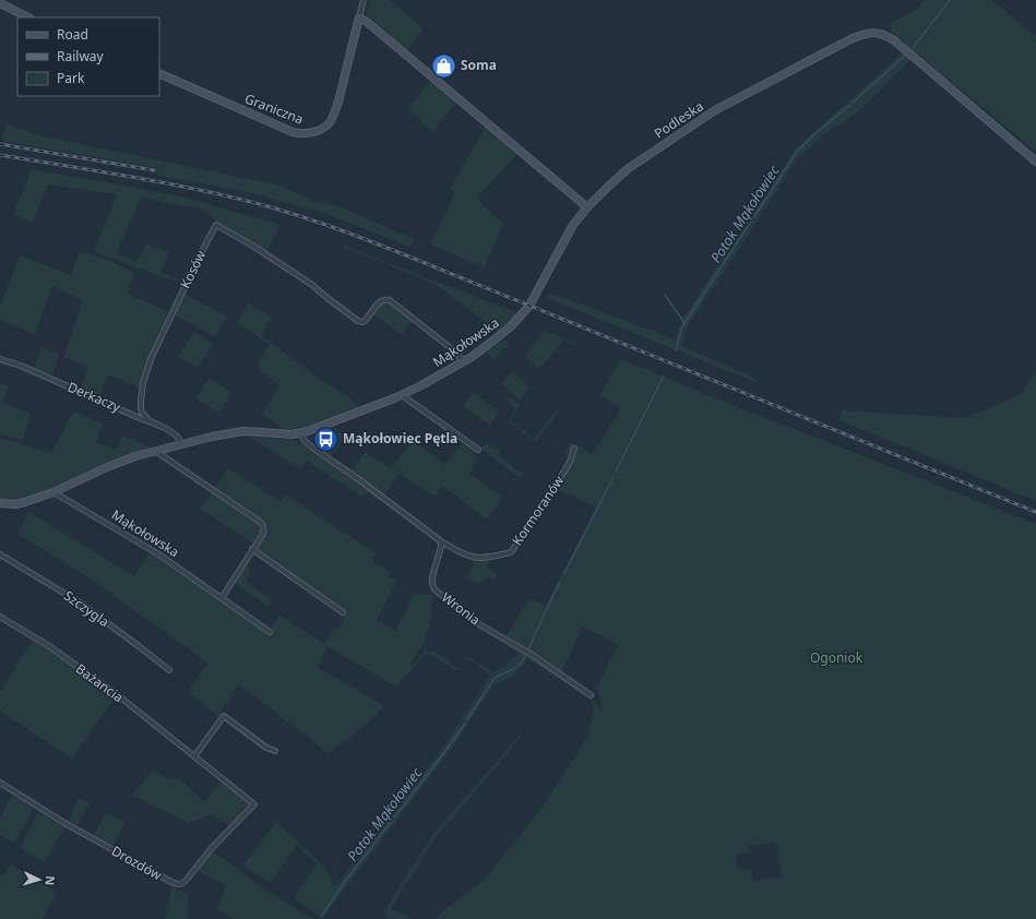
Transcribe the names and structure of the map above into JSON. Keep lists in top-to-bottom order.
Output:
{
  "streets": {
    "street": [
      "Graniczna",
      "Podleska",
      "Kosów",
      "Mąkołowska",
      "Derkaczy",
      "Kormoranów",
      "Szczygla",
      "Wronia",
      "Bażancia",
      "Drozdów"
    ]
  },
  "crossings": [
    ["Podleska", "Mąkołowska"],
    ["Kosów", "Mąkołowska"],
    ["Kosów", "Derkaczy"],
    ["Mąkołowska", "Derkaczy"],
    ["Kormoranów", "Wronia"],
    ["Bażancia", "Drozdów"]
  ],
  "water": ["Potok Mąkołowiec"],
  "parks": ["Ogoniok"],
  "places": {
    "shop": ["Soma"],
    "bus stop": ["Mąkołowiec Pętla"]
  },
  "legend": ["Road", "Railway", "Park"],
  "north": "right"
}
